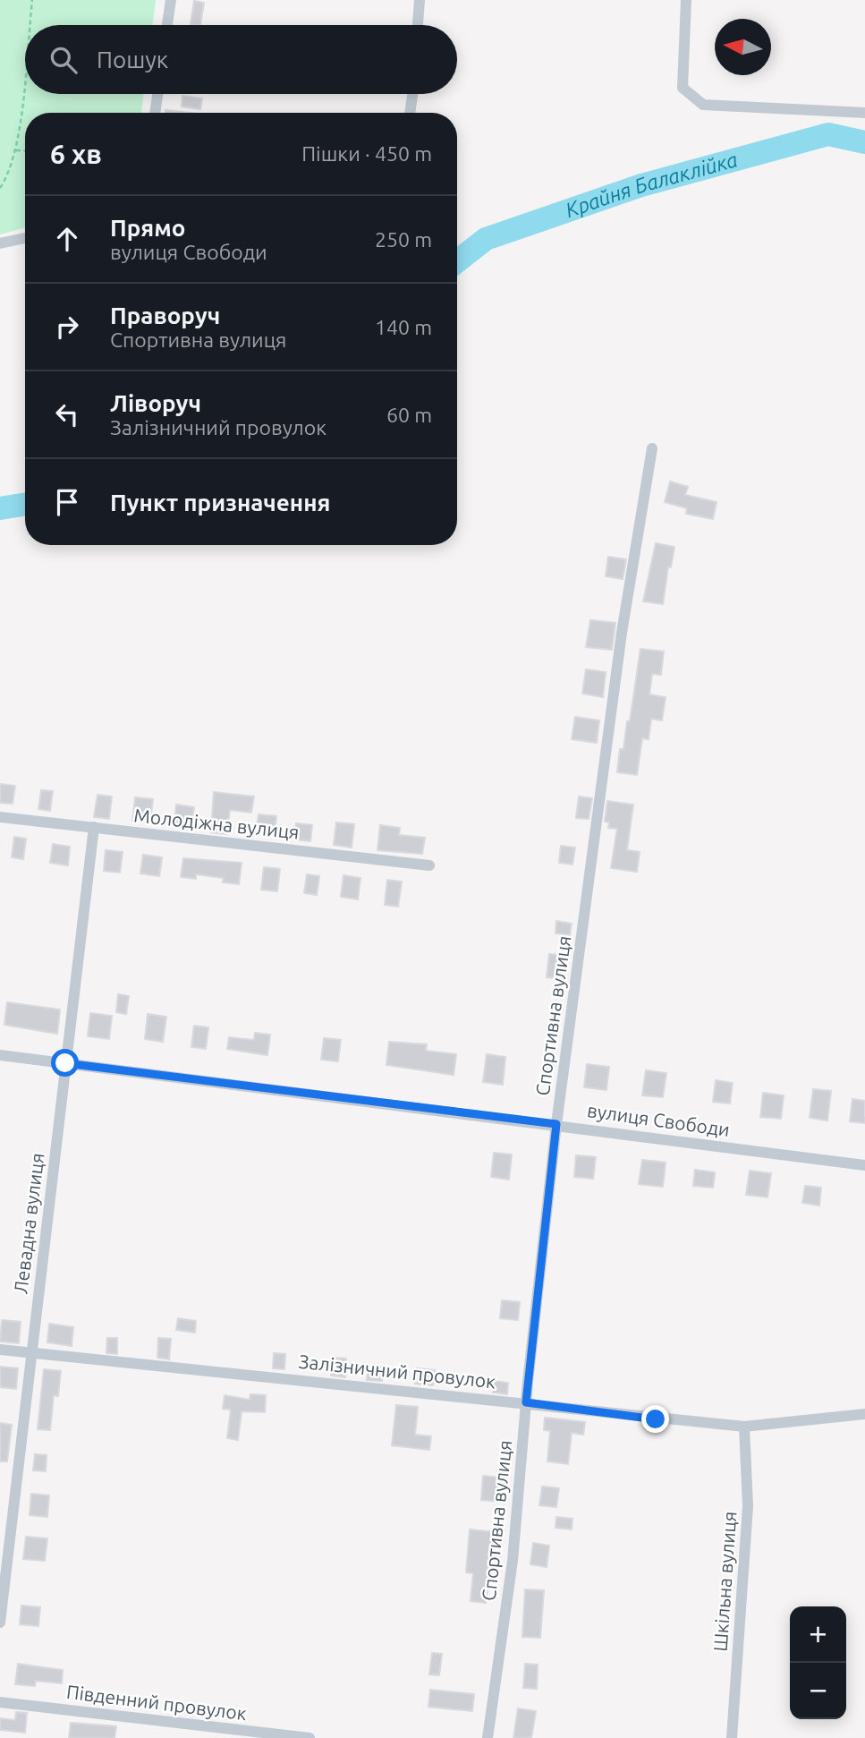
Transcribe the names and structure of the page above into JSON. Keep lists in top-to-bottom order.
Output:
{
  "streets": {
    "street": [
      "Молодіжна вулиця",
      "Спортивна вулиця",
      "вулиця Свободи",
      "Левадна вулиця",
      "Залізничний провулок",
      "Шкільна вулиця",
      "Південний провулок"
    ]
  },
  "crossings": [
    ["Молодіжна вулиця", "Левадна вулиця"],
    ["Спортивна вулиця", "вулиця Свободи"],
    ["Спортивна вулиця", "Залізничний провулок"],
    ["вулиця Свободи", "Левадна вулиця"],
    ["Левадна вулиця", "Залізничний провулок"],
    ["Залізничний провулок", "Шкільна вулиця"]
  ],
  "water": ["Крайня Балаклійка"],
  "north": "left",
  "page": {
    "search": "Пошук",
    "heading": ["6 хв", "Пішки · 450 m"],
    "list": [
      ["Прямо", "вулиця Свободи", "250 m"],
      ["Праворуч", "Спортивна вулиця", "140 m"],
      ["Ліворуч", "Залізничний провулок", "60 m"],
      "Пункт призначення"
    ],
    "map_buttons": ["+", "−"]
  }
}
